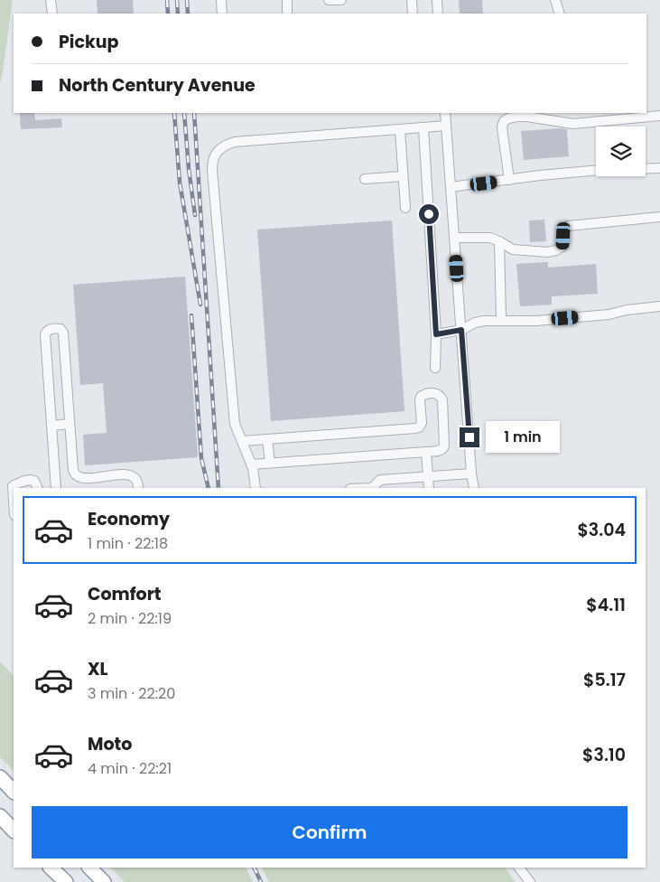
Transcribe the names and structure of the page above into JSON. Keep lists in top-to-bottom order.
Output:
{
  "page": {
    "banner": ["Pickup", "North Century Avenue"],
    "bubble": "1 min",
    "list": [
      {
        "name": "Economy",
        "note": "1 min · 22:18",
        "value": "$3.04"
      },
      {
        "name": "Comfort",
        "note": "2 min · 22:19",
        "value": "$4.11"
      },
      {
        "name": "XL",
        "note": "3 min · 22:20",
        "value": "$5.17"
      },
      {
        "name": "Moto",
        "note": "4 min · 22:21",
        "value": "$3.10"
      }
    ],
    "buttons": "Confirm"
  }
}
